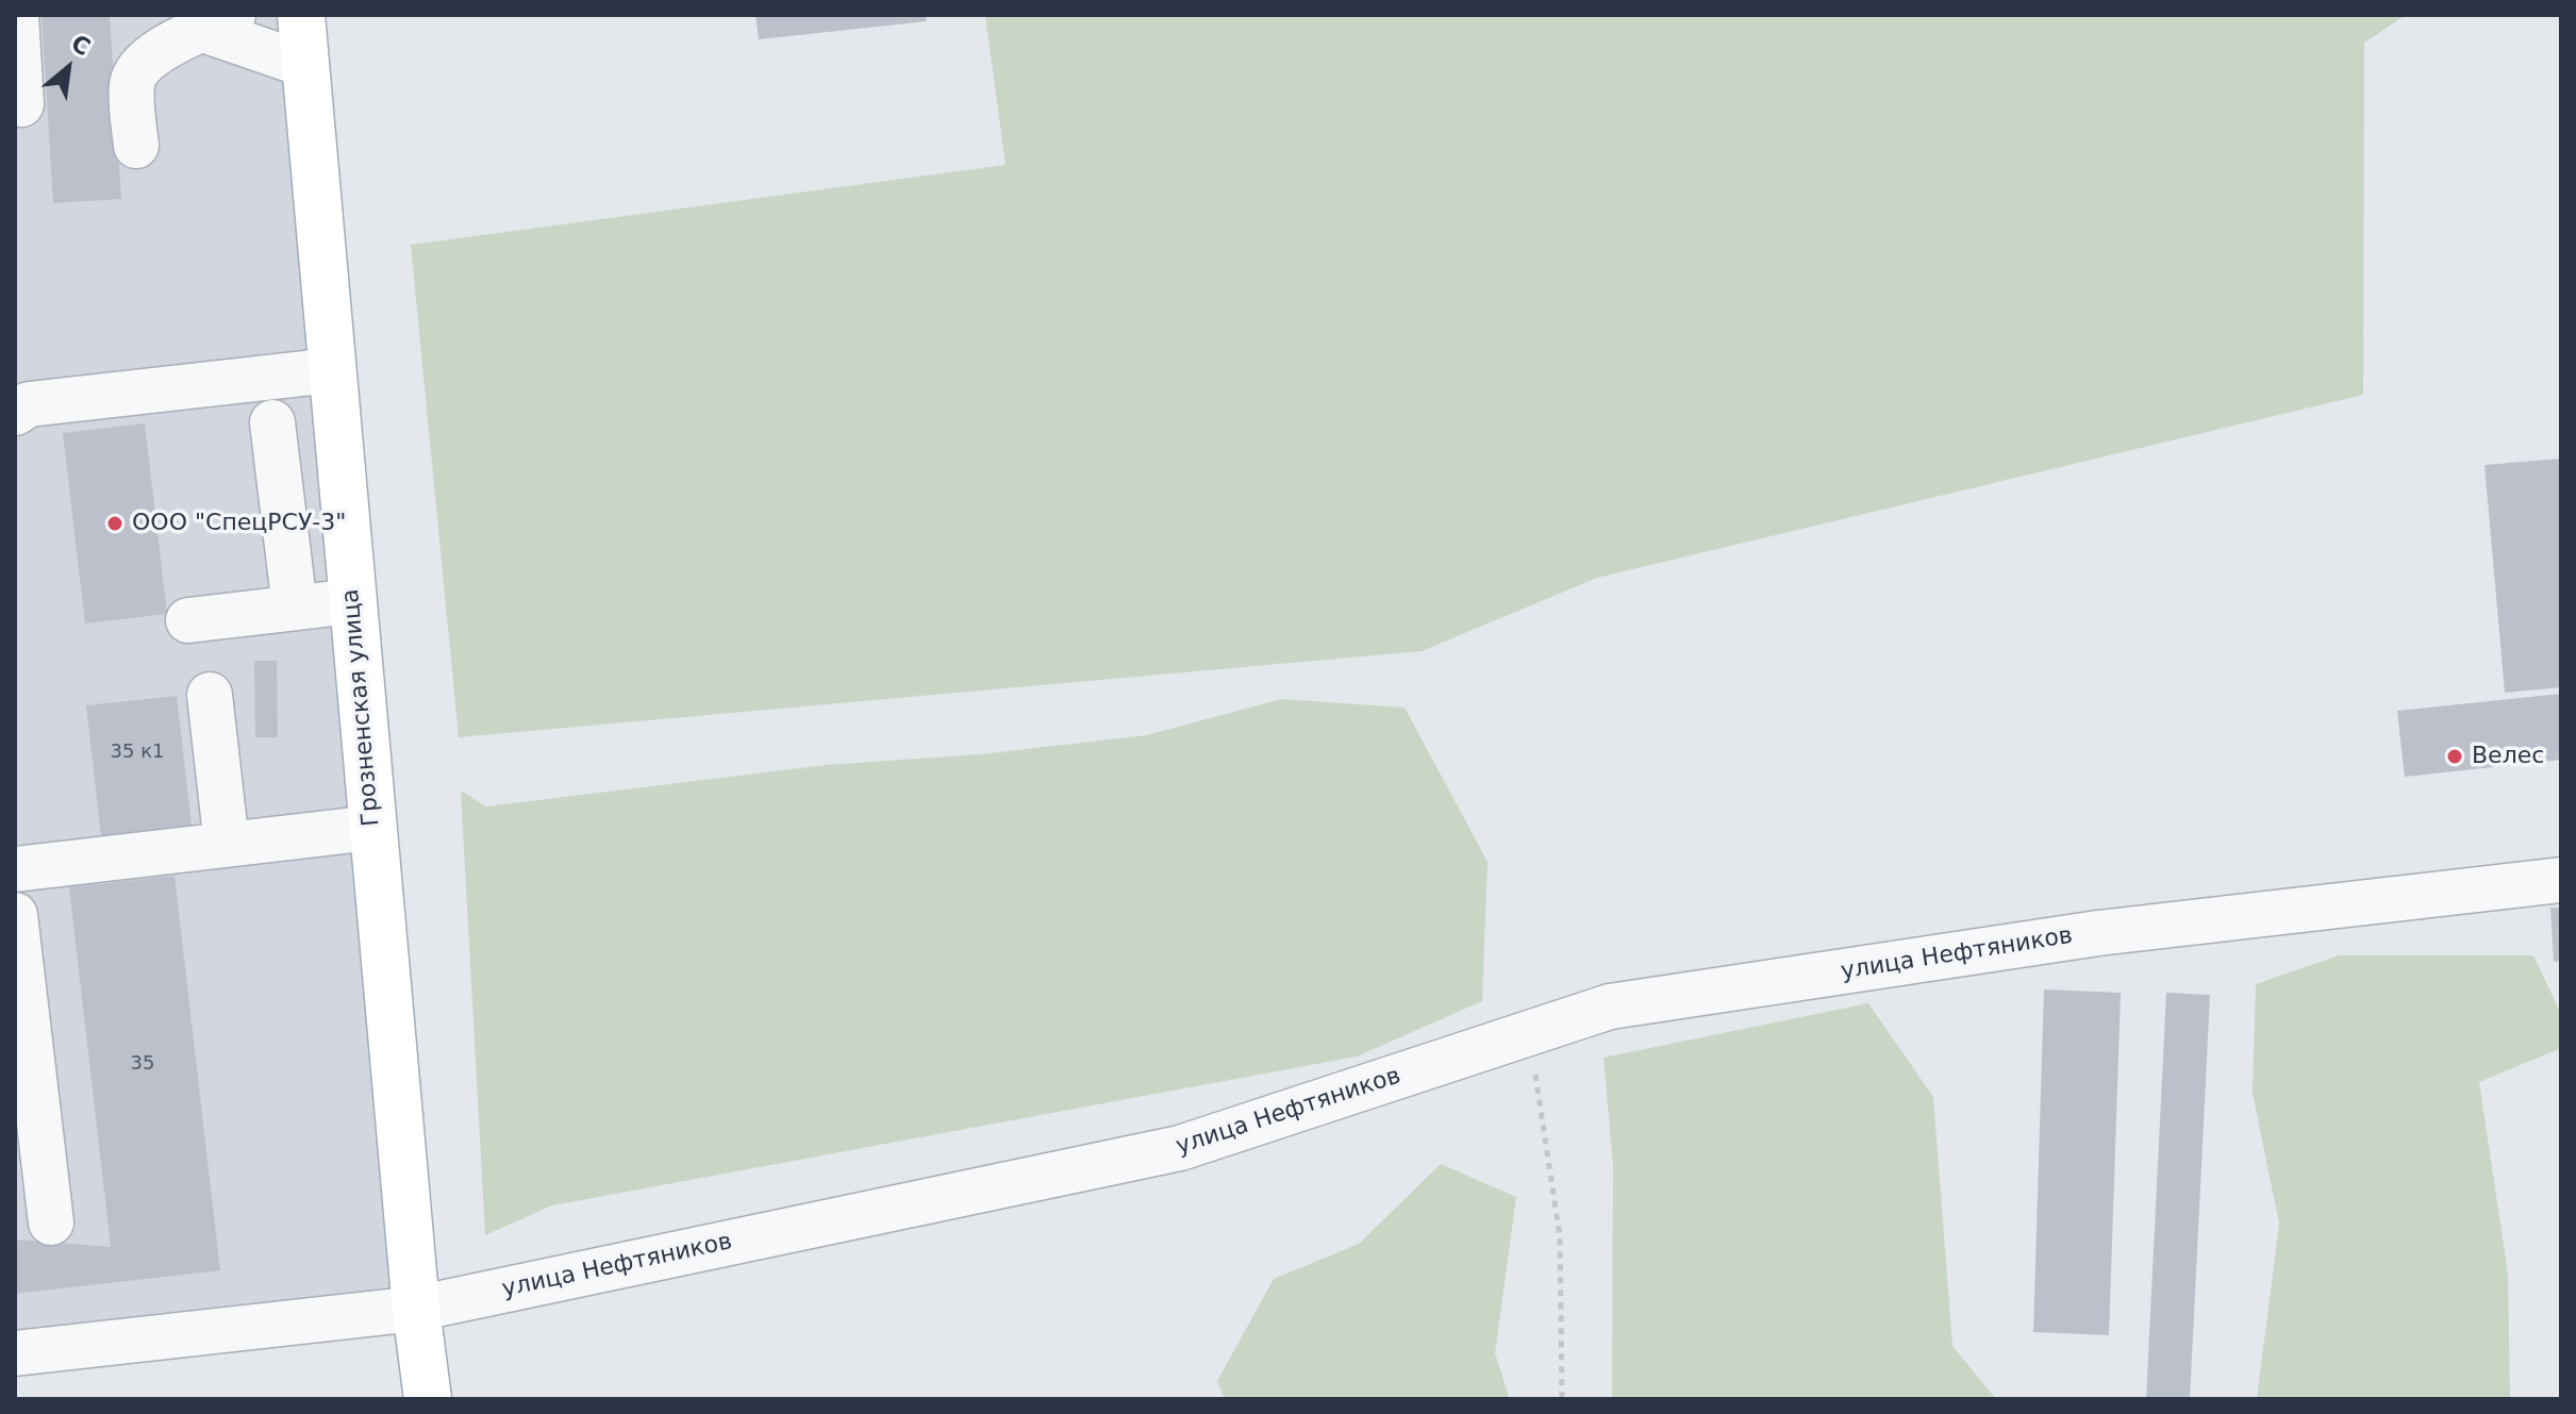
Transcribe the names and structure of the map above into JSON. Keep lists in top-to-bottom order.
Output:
{
  "streets": {
    "main road": ["Грозненская улица"],
    "street": ["улица Нефтяников"]
  },
  "crossings": [
    ["Грозненская улица", "улица Нефтяников"]
  ],
  "places": ["ООО \"СпецРСУ-3\"", "Велес"],
  "house_numbers": ["35 к1", "35"],
  "north": "top right"
}
